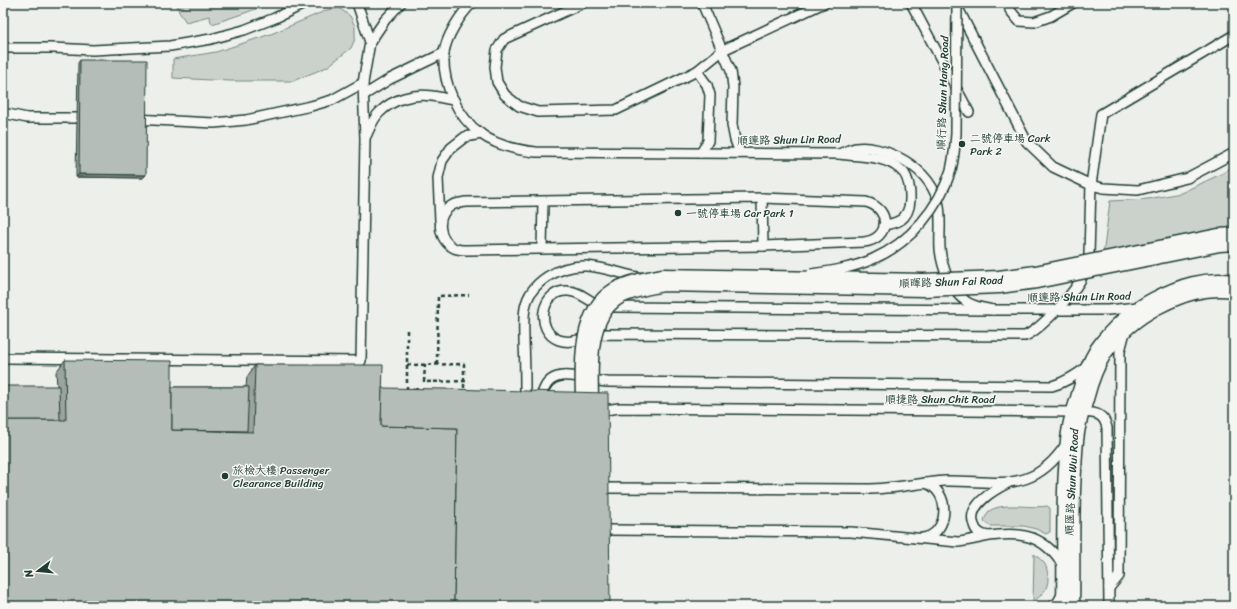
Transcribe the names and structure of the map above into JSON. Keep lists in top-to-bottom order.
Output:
{
  "streets": {
    "street": ["順暉路 Shun Fai Road", "順匯路 Shun Wui Road"],
    "lane": ["順行路 Shun Hang Road", "順連路 Shun Lin Road", "順捷路 Shun Chit Road"]
  },
  "crossings": [
    ["順行路 Shun Hang Road", "順暉路 Shun Fai Road"],
    ["順連路 Shun Lin Road", "順匯路 Shun Wui Road"],
    ["順捷路 Shun Chit Road", "順匯路 Shun Wui Road"]
  ],
  "places": ["二號停車場 Cark Park 2", "一號停車場 Car Park 1", "旅檢大樓 Passenger Clearance Building"],
  "north": "left"
}
